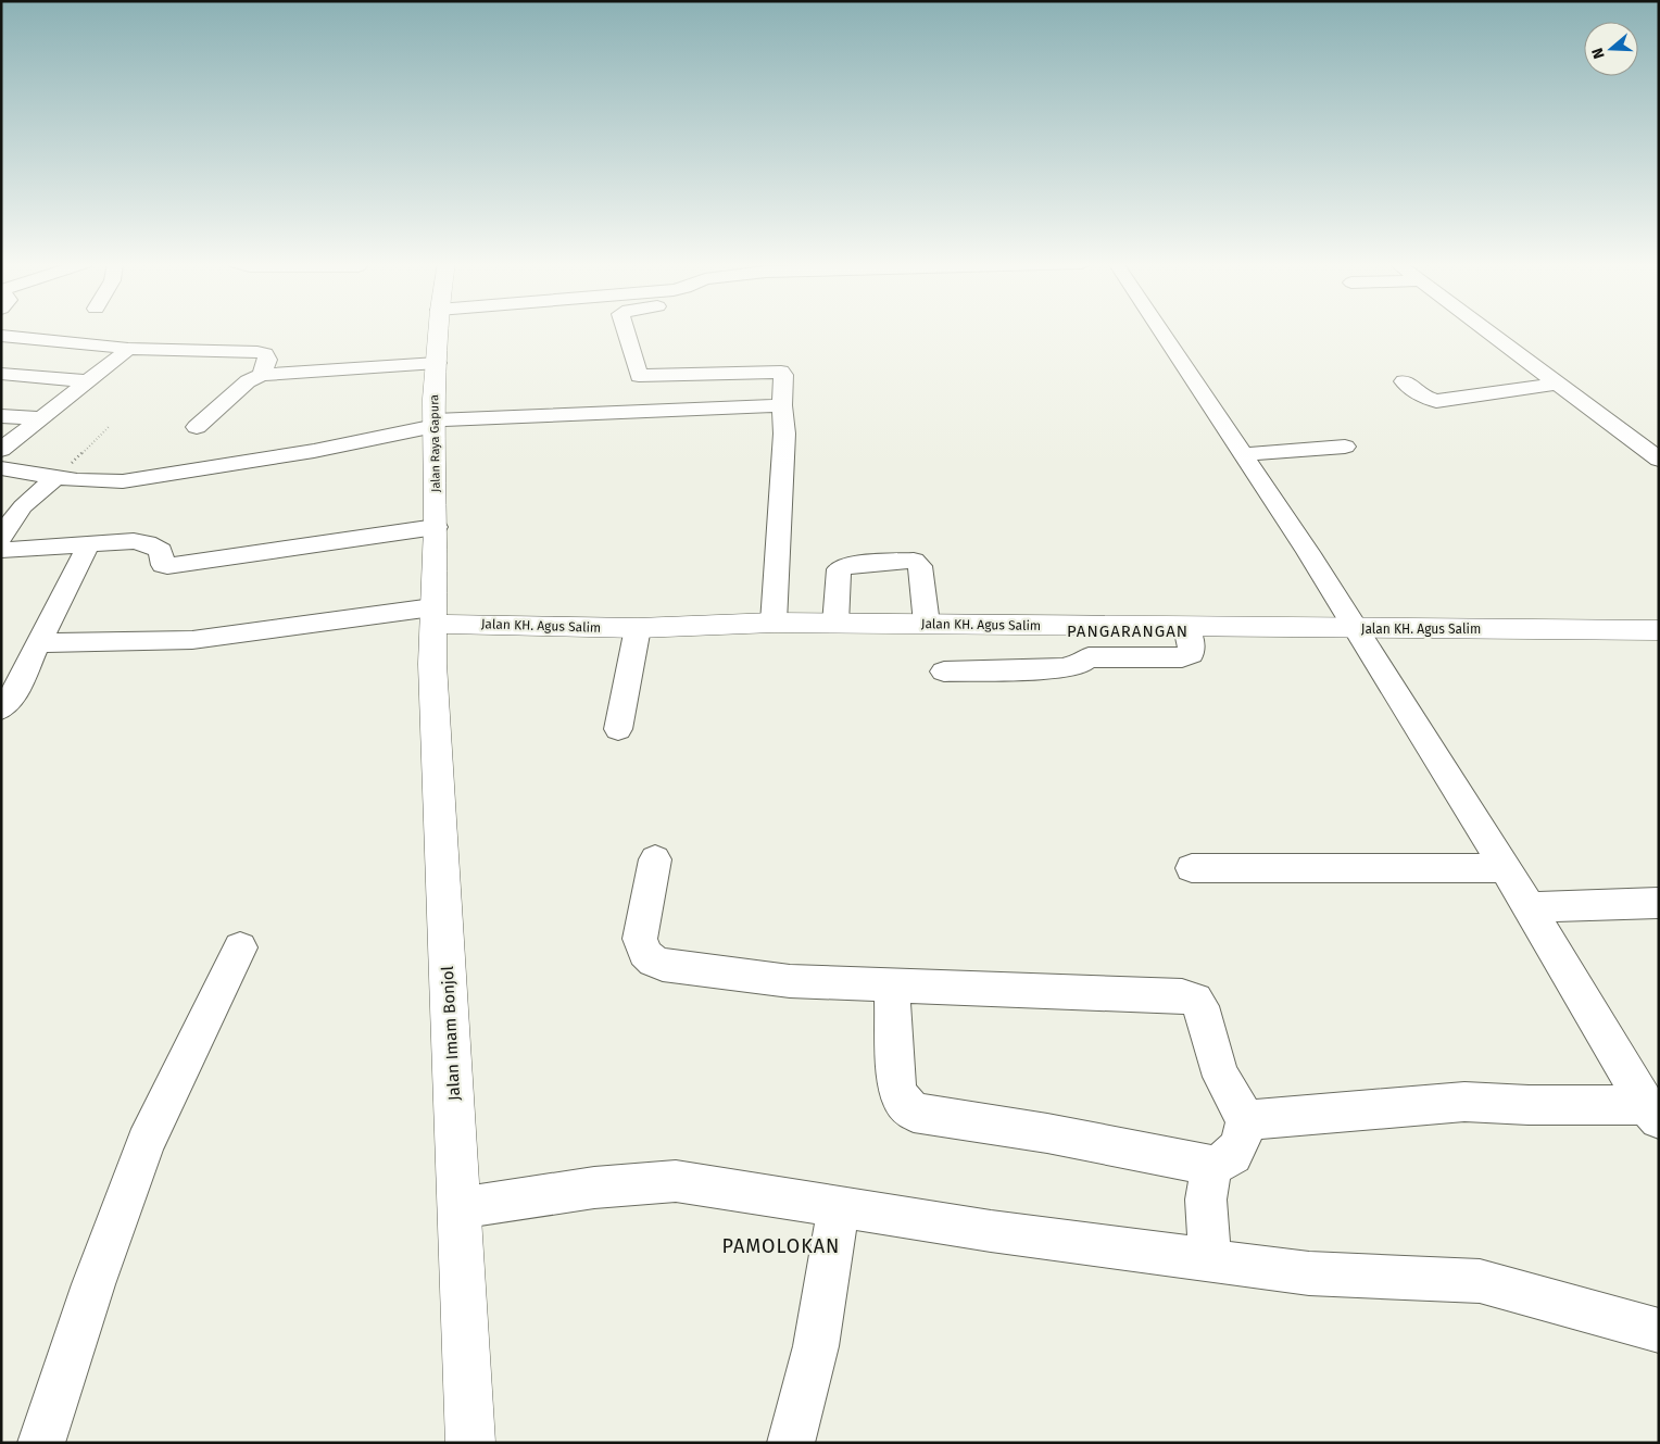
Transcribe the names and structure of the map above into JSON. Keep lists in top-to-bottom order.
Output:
{
  "streets": {
    "main road": ["Jalan Raya Gapura", "Jalan KH. Agus Salim", "Jalan Imam Bonjol"]
  },
  "crossings": [
    ["Jalan Raya Gapura", "Jalan KH. Agus Salim"],
    ["Jalan Raya Gapura", "Jalan Imam Bonjol"],
    ["Jalan KH. Agus Salim", "Jalan Imam Bonjol"]
  ],
  "districts": ["PANGARANGAN", "PAMOLOKAN"],
  "north": "left"
}
